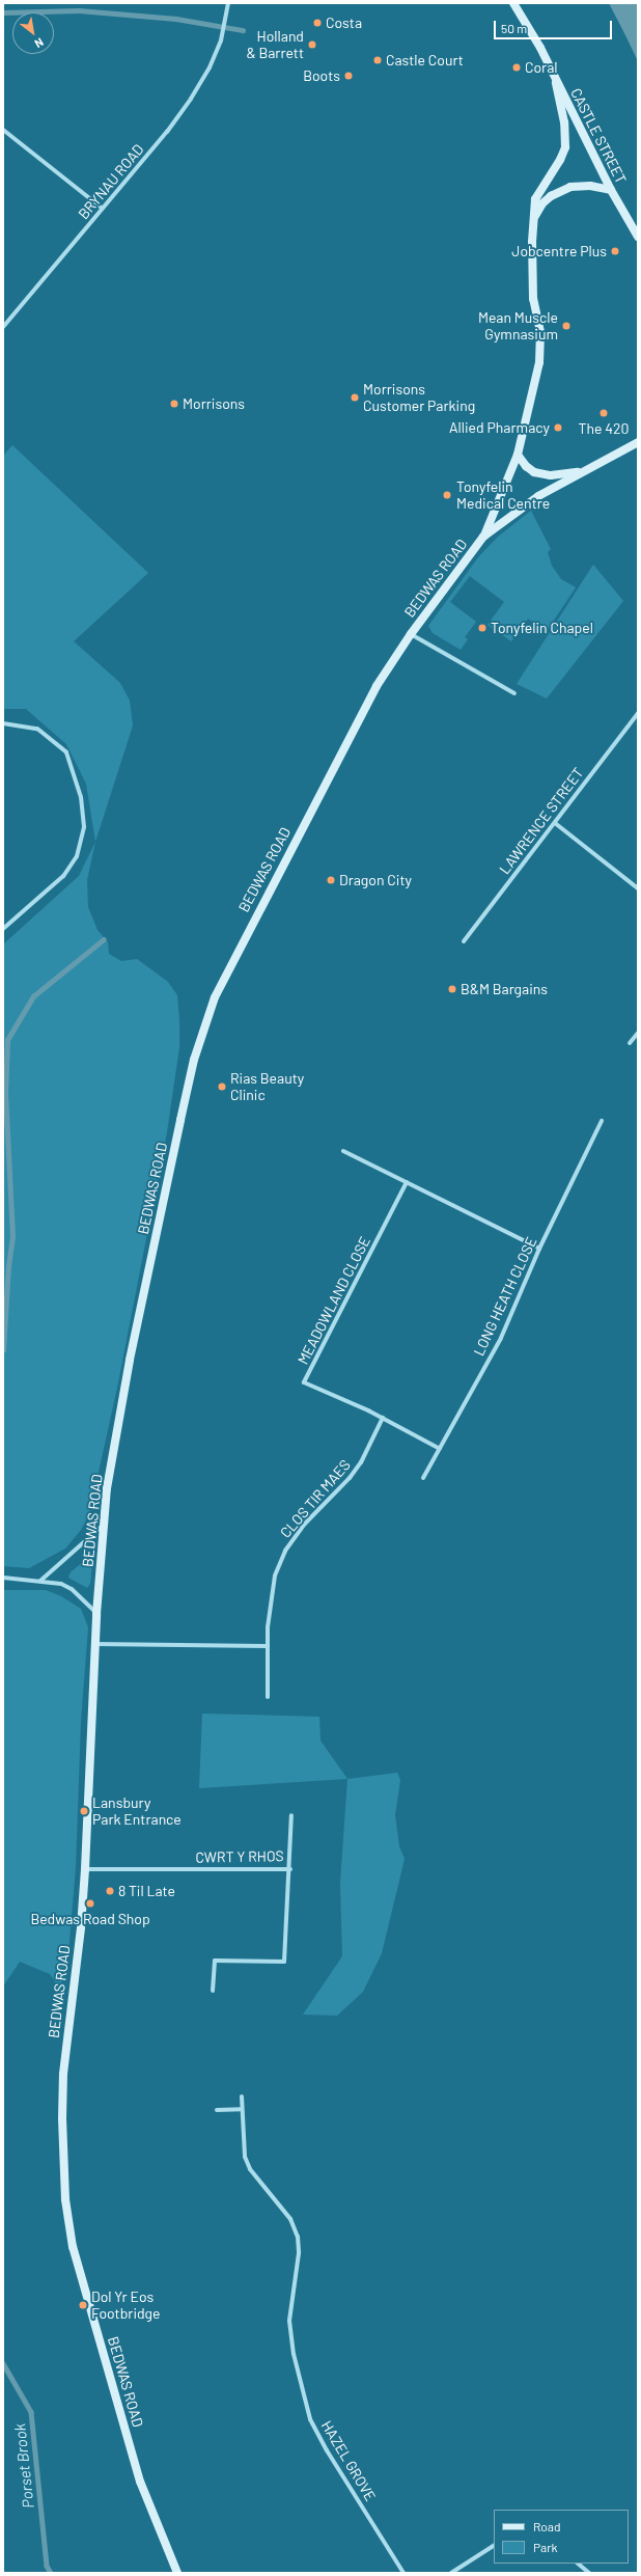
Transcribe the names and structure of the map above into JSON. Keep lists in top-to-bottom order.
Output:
{
  "streets": {
    "main road": ["CASTLE STREET", "BEDWAS ROAD"],
    "street": [
      "BRYNAU ROAD",
      "LAWRENCE STREET",
      "LONG HEATH CLOSE",
      "MEADOWLAND CLOSE",
      "CLOS TIR MAES",
      "CWRT Y RHOS",
      "HAZEL GROVE"
    ]
  },
  "crossings": [
    ["BEDWAS ROAD", "CWRT Y RHOS"],
    ["LONG HEATH CLOSE", "MEADOWLAND CLOSE"],
    ["MEADOWLAND CLOSE", "CLOS TIR MAES"]
  ],
  "water": ["Porset Brook"],
  "places": [
    "Costa",
    "Holland & Barrett",
    "Castle Court",
    "Coral",
    "Boots",
    "Jobcentre Plus",
    "Mean Muscle Gymnasium",
    "Morrisons Customer Parking",
    "Morrisons",
    "The 420",
    "Allied Pharmacy",
    "Tonyfelin Medical Centre",
    "Tonyfelin Chapel",
    "Dragon City",
    "B&M Bargains",
    "Rias Beauty Clinic",
    "Lansbury Park Entrance",
    "8 Til Late",
    "Bedwas Road Shop",
    "Dol Yr Eos Footbridge"
  ],
  "legend": ["Road", "Park"],
  "scale_bar": "50 m",
  "north": "bottom right"
}
